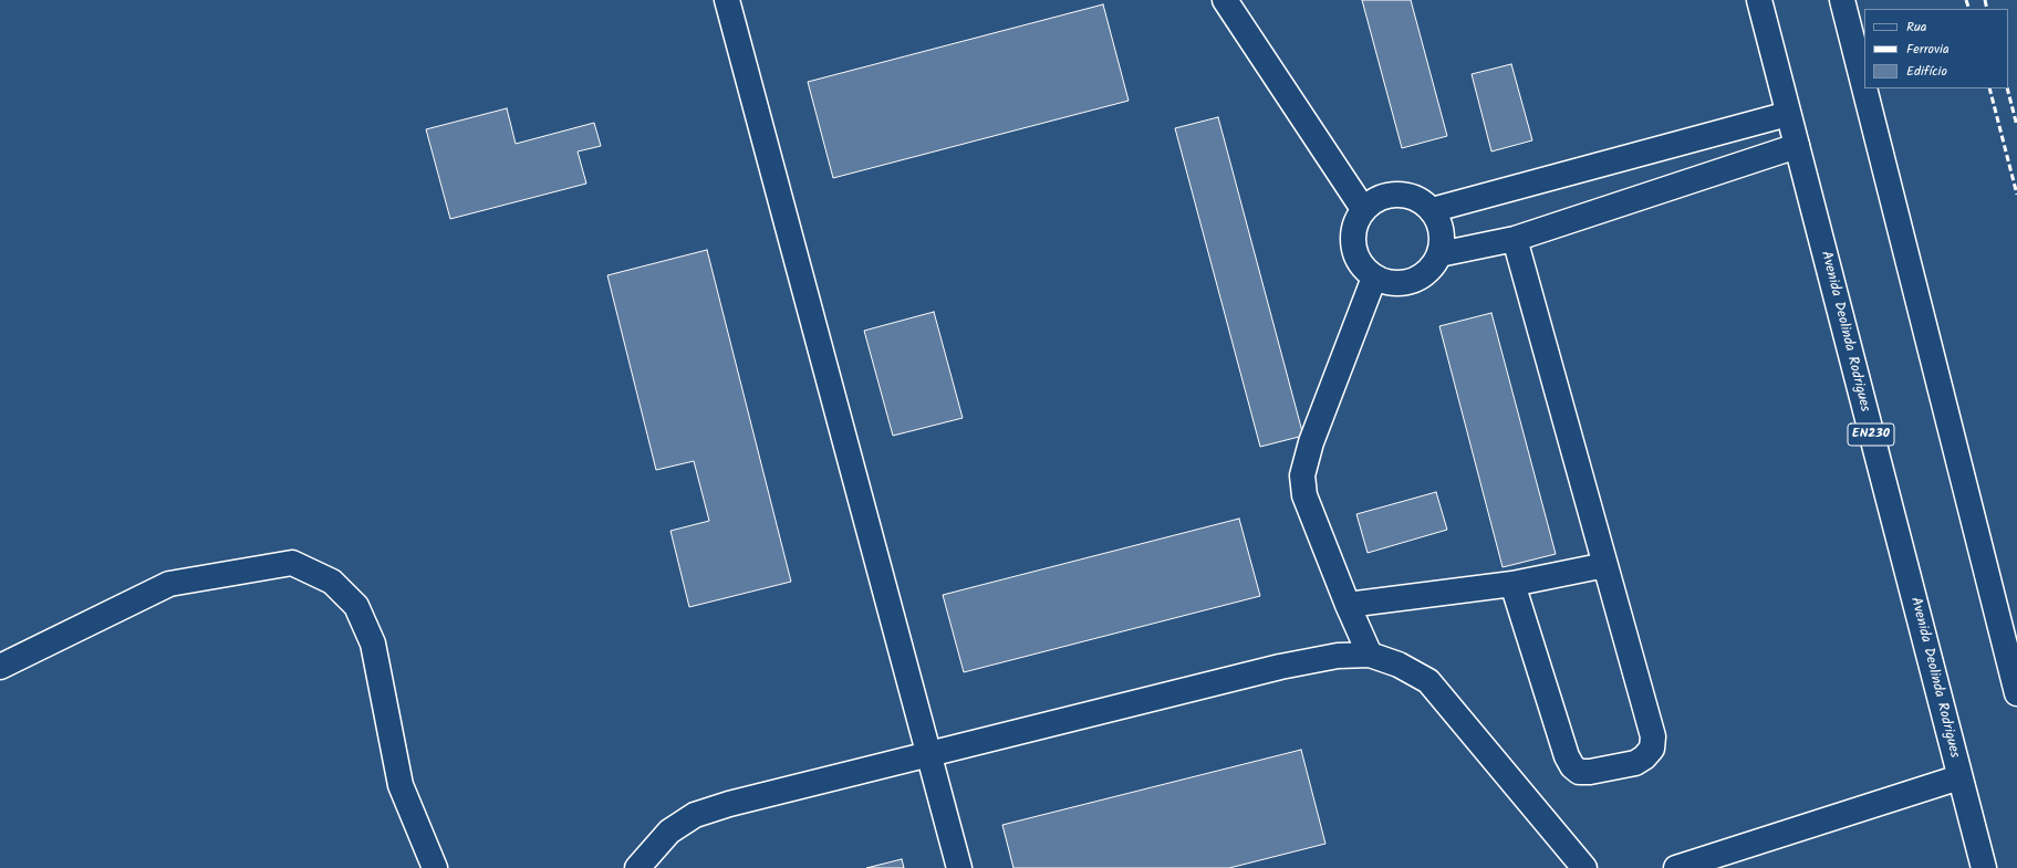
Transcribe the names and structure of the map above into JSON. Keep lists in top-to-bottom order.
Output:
{
  "streets": {
    "main road": ["Avenida Deolinda Rodrigues", "EN230"]
  },
  "legend": ["Rua", "Ferrovia", "Edifício"]
}
